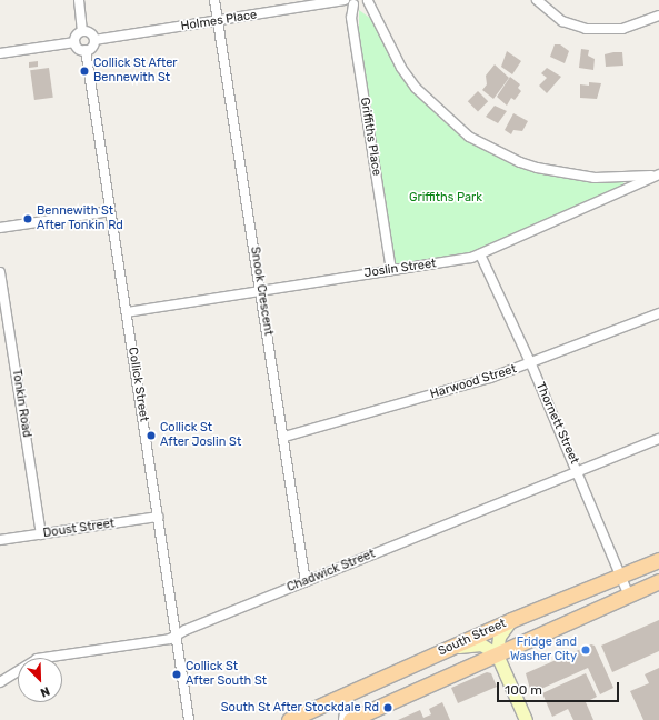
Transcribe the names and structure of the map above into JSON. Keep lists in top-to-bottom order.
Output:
{
  "streets": {
    "main road": ["South Street"],
    "street": [
      "Holmes Place",
      "Griffiths Place",
      "Joslin Street",
      "Snook Crescent",
      "Harwood Street",
      "Collick Street",
      "Tonkin Road",
      "Thornett Street",
      "Doust Street",
      "Chadwick Street"
    ]
  },
  "crossings": [
    ["Holmes Place", "Snook Crescent"],
    ["Holmes Place", "Collick Street"],
    ["Griffiths Place", "Joslin Street"],
    ["Joslin Street", "Snook Crescent"],
    ["Joslin Street", "Collick Street"],
    ["Joslin Street", "Thornett Street"],
    ["Snook Crescent", "Harwood Street"],
    ["Snook Crescent", "Chadwick Street"],
    ["Harwood Street", "Thornett Street"],
    ["Collick Street", "Doust Street"],
    ["Collick Street", "Chadwick Street"],
    ["Tonkin Road", "Doust Street"],
    ["Thornett Street", "Chadwick Street"],
    ["Thornett Street", "South Street"]
  ],
  "parks": ["Griffiths Park"],
  "places": [
    "Collick St After Bennewith St",
    "Bennewith St After Tonkin Rd",
    "Collick St After Joslin St",
    "Fridge and Washer City",
    "Collick St After South St",
    "South St After Stockdale Rd"
  ],
  "scale_bar": "100 m",
  "north": "bottom right"
}
